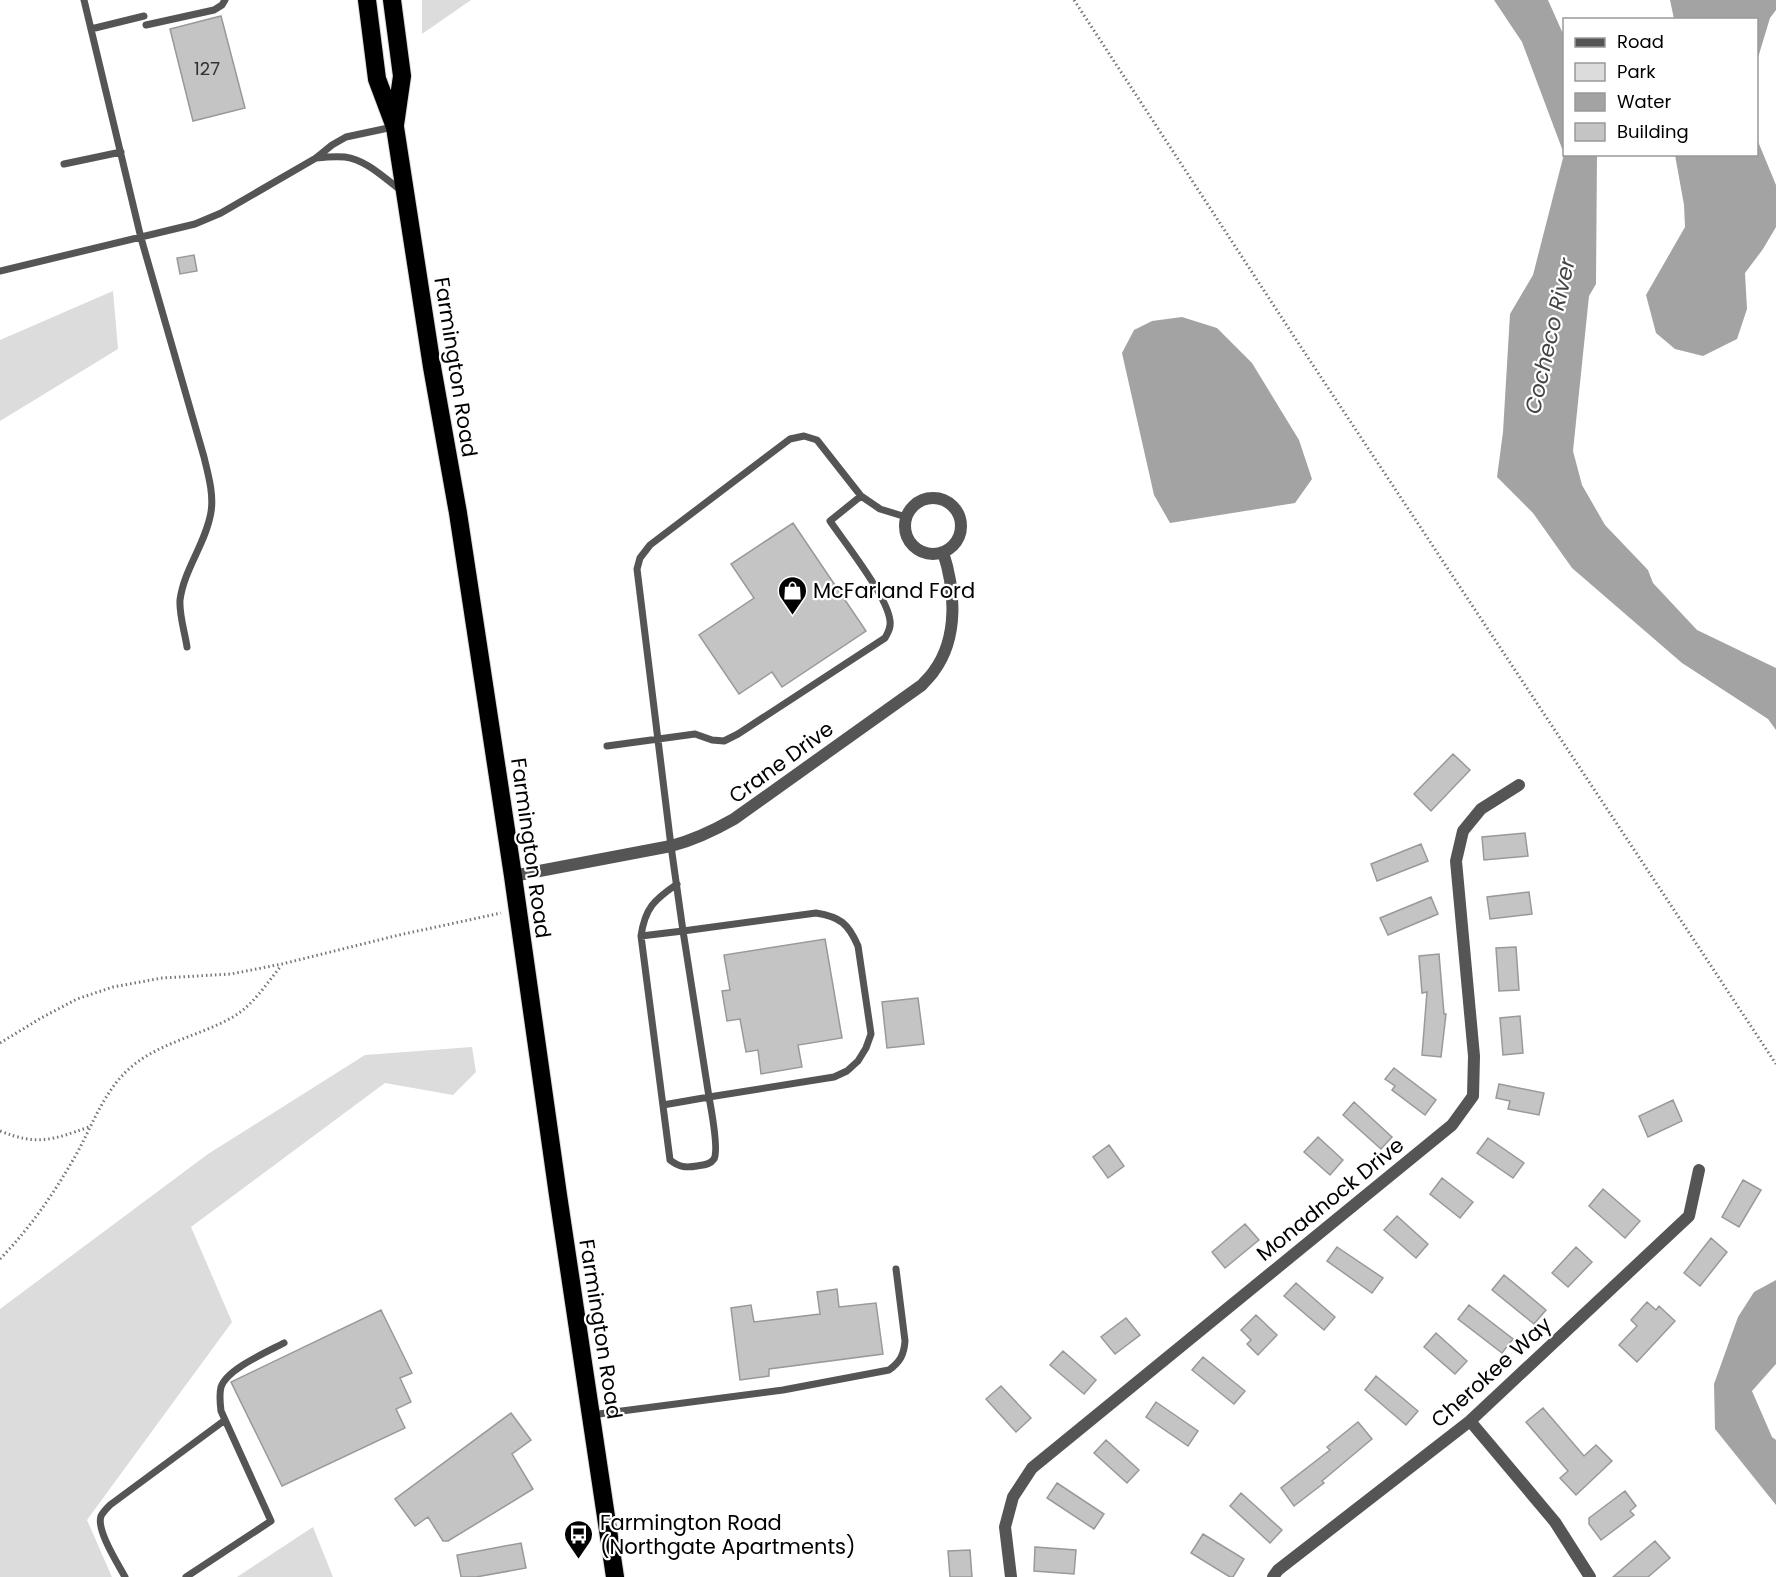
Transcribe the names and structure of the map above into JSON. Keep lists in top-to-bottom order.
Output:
{
  "streets": {
    "highway": ["Farmington Road"],
    "street": ["Crane Drive", "Monadnock Drive", "Cherokee Way"]
  },
  "crossings": [
    ["Farmington Road", "Crane Drive"]
  ],
  "water": ["Cocheco River"],
  "places": {
    "shop": ["McFarland Ford"],
    "bus stop": ["Farmington Road (Northgate Apartments)"]
  },
  "house_numbers": ["127"],
  "legend": [
    "Road",
    "Park",
    "Water",
    "Building"
  ]
}
